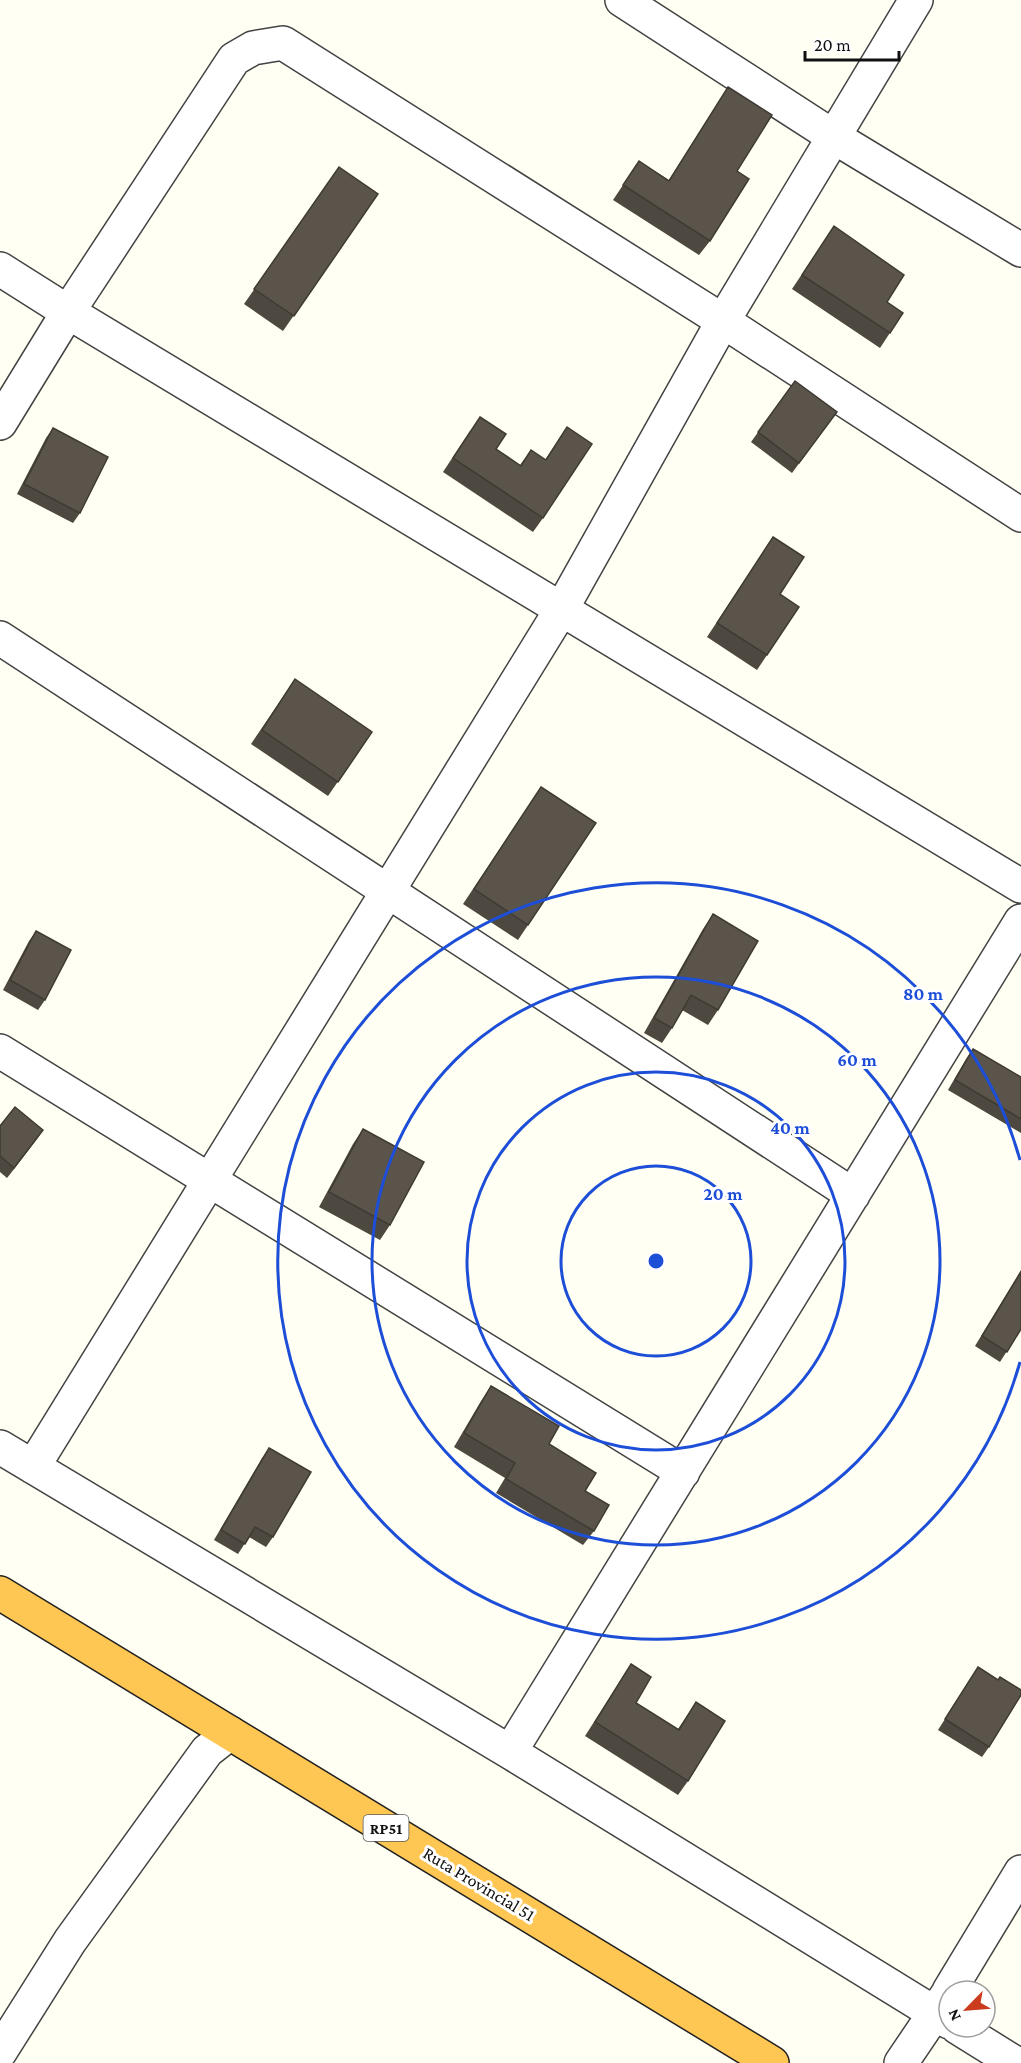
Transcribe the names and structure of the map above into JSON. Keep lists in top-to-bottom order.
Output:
{
  "streets": {
    "highway": ["RP51", "Ruta Provincial 51"]
  },
  "scale_bar": "20 m",
  "north": "bottom left",
  "rings": [
    "80 m",
    "60 m",
    "40 m",
    "20 m"
  ]
}
